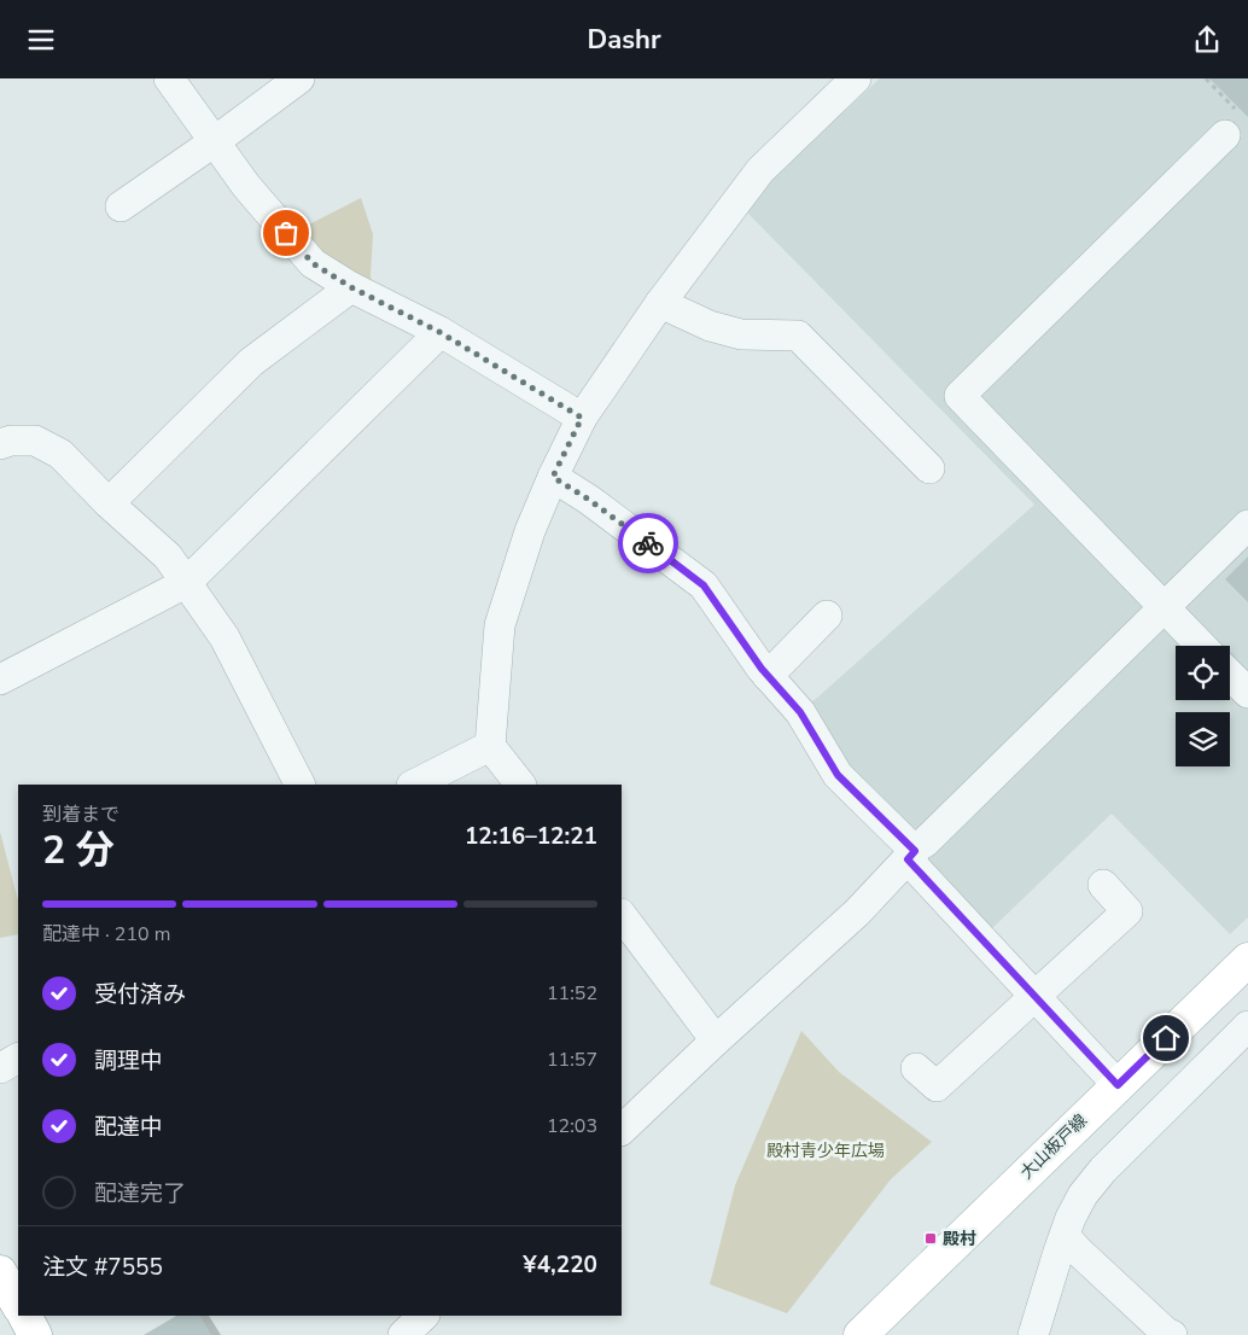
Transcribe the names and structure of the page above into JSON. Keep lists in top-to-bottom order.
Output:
{
  "streets": {
    "main road": ["大山板戸線"]
  },
  "parks": ["殿村青少年広場"],
  "places": {
    "transit": ["殿村"]
  },
  "page": {
    "header": "Dashr",
    "heading": ["2 分", "到着まで", "12:16–12:21"],
    "panel": ["注文 #7555", "¥4,220"],
    "bar": "配達中 · 210 m",
    "list": [
      ["受付済み", "11:52"],
      ["調理中", "11:57"],
      ["配達中", "12:03"],
      "配達完了"
    ]
  }
}
